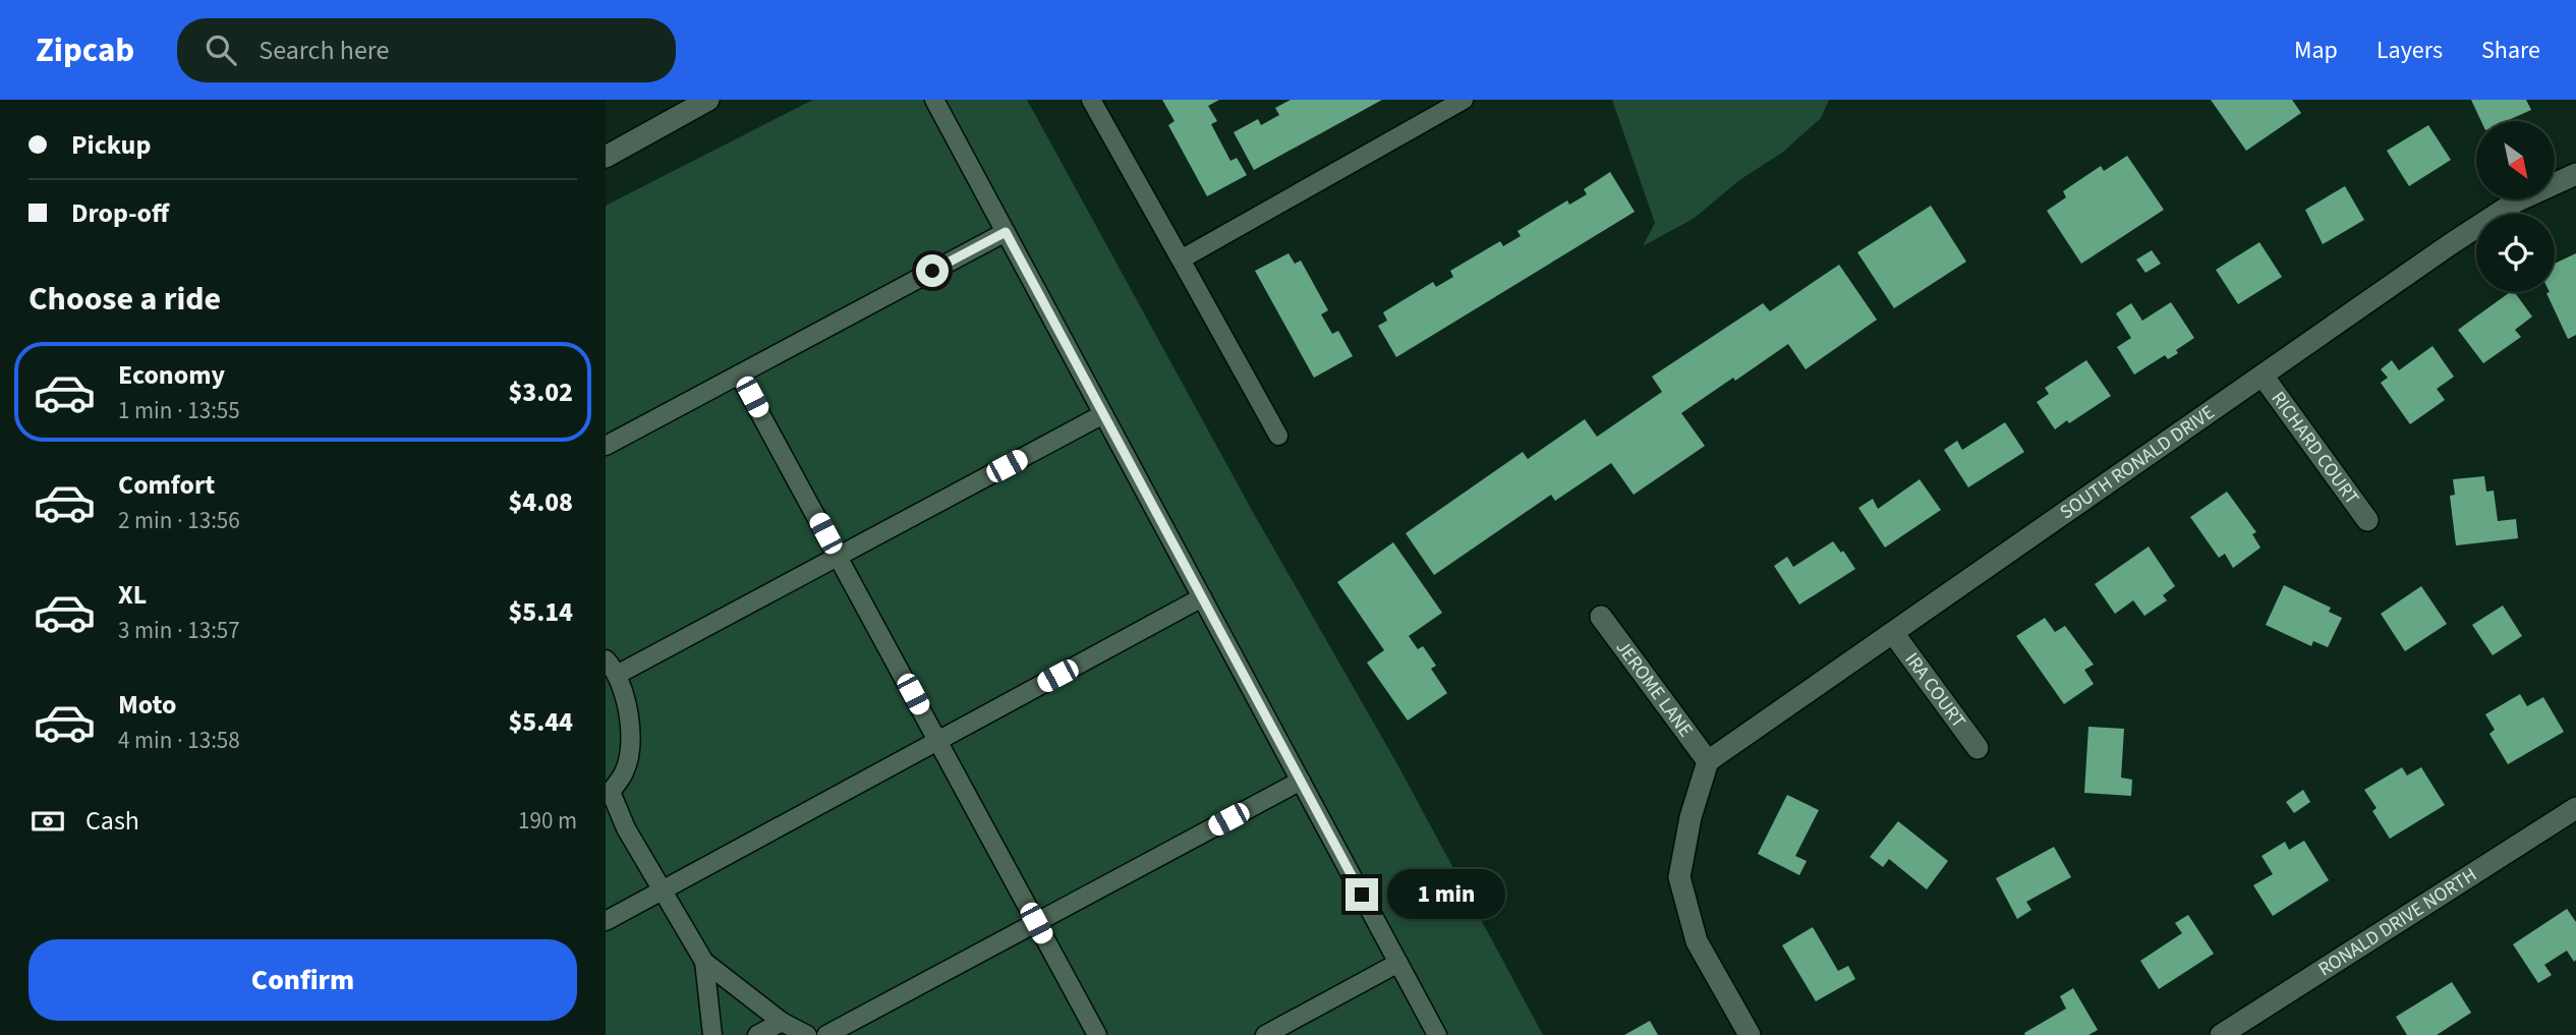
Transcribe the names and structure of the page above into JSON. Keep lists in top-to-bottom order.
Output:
{
  "streets": {
    "street": [
      "RICHARD COURT",
      "SOUTH RONALD DRIVE",
      "JEROME LANE",
      "IRA COURT",
      "RONALD DRIVE NORTH"
    ]
  },
  "crossings": [
    ["RICHARD COURT", "SOUTH RONALD DRIVE"],
    ["SOUTH RONALD DRIVE", "JEROME LANE"],
    ["SOUTH RONALD DRIVE", "IRA COURT"]
  ],
  "north": "bottom right",
  "page": {
    "header": "Zipcab",
    "search": "Search here",
    "nav": ["Map", "Layers", "Share"],
    "banner": ["Pickup", "Drop-off"],
    "heading": "Choose a ride",
    "list": [
      {
        "name": "Economy",
        "note": "1 min · 13:55",
        "value": "$3.02"
      },
      {
        "name": "Comfort",
        "note": "2 min · 13:56",
        "value": "$4.08"
      },
      {
        "name": "XL",
        "note": "3 min · 13:57",
        "value": "$5.14"
      },
      {
        "name": "Moto",
        "note": "4 min · 13:58",
        "value": "$5.44"
      }
    ],
    "pay": ["Cash", "190 m"],
    "bubble": "1 min",
    "buttons": "Confirm"
  }
}
